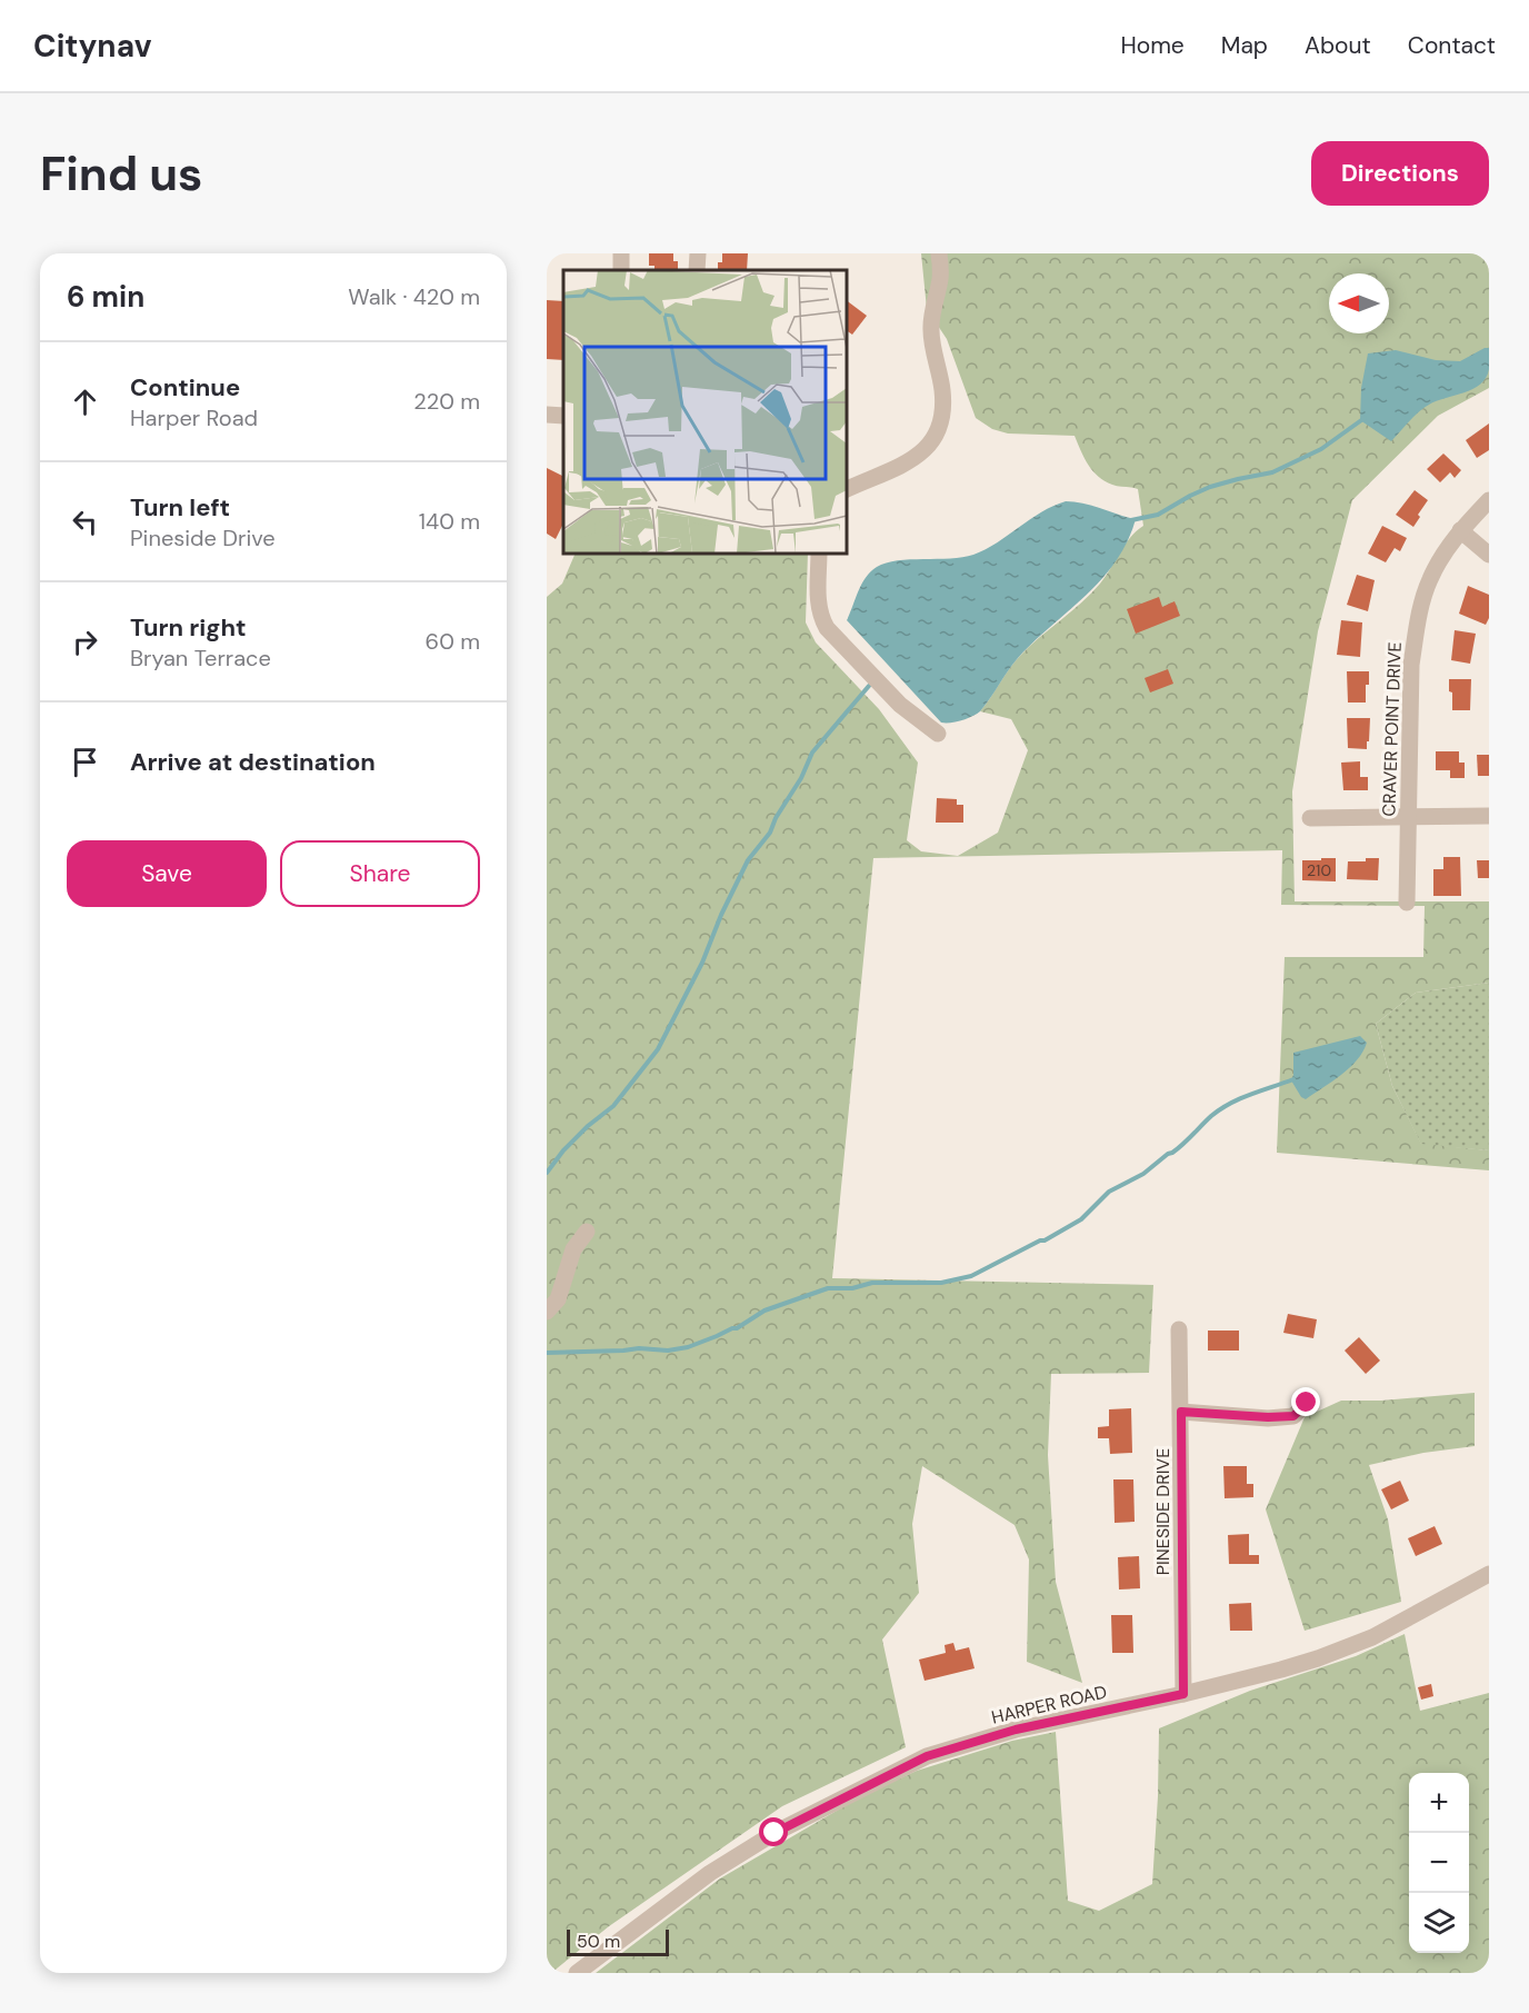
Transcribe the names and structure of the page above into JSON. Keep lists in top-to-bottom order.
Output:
{
  "streets": {
    "street": ["CRAVER POINT DRIVE", "PINESIDE DRIVE", "HARPER ROAD"]
  },
  "crossings": [
    ["PINESIDE DRIVE", "HARPER ROAD"]
  ],
  "house_numbers": ["210"],
  "scale_bar": "50 m",
  "north": "left",
  "page": {
    "header": "Citynav",
    "nav": [
      "Home",
      "Map",
      "About",
      "Contact"
    ],
    "buttons": [
      "Directions",
      ["Save", "Share"]
    ],
    "title": "Find us",
    "heading": ["6 min", "Walk · 420 m"],
    "list": [
      ["Continue", "Harper Road", "220 m"],
      ["Turn left", "Pineside Drive", "140 m"],
      ["Turn right", "Bryan Terrace", "60 m"],
      "Arrive at destination"
    ],
    "map_buttons": ["+", "−"],
    "scale": "50 m"
  }
}
